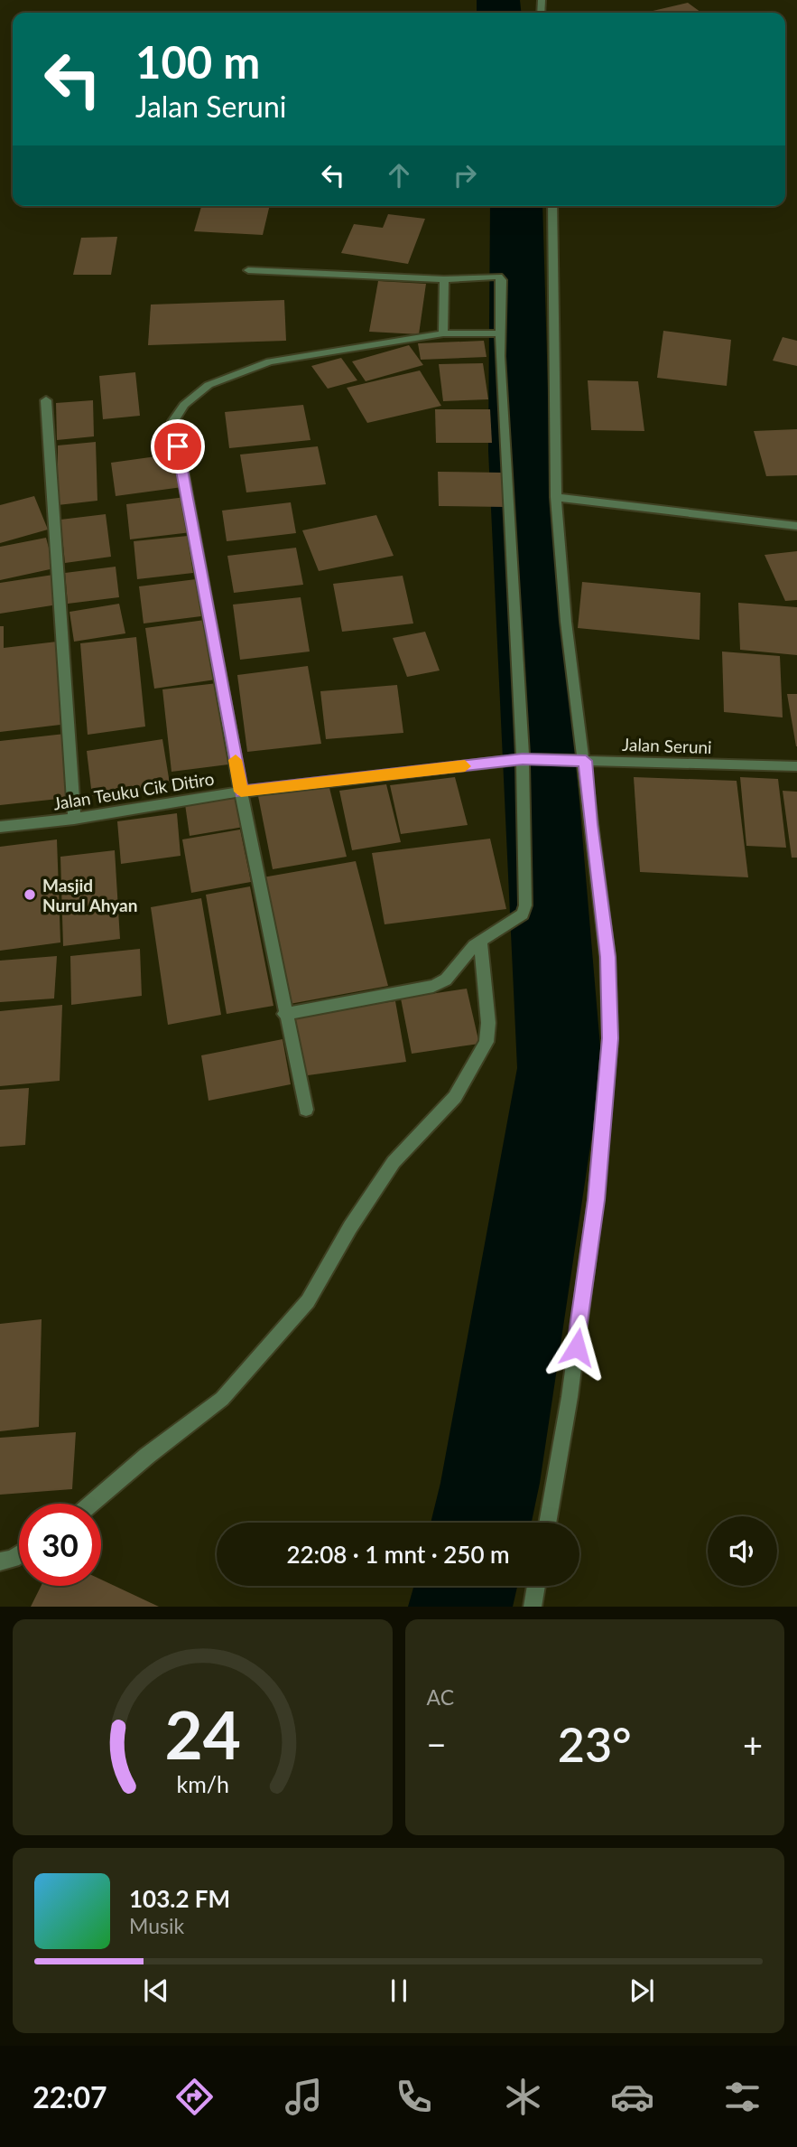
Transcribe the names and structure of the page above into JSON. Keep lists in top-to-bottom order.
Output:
{
  "streets": {
    "street": ["Jalan Seruni", "Jalan Teuku Cik Ditiro"]
  },
  "crossings": [
    ["Jalan Seruni", "Jalan Teuku Cik Ditiro"]
  ],
  "places": ["Masjid Nurul Ahyan"],
  "page": {
    "turn": ["100 m", "Jalan Seruni"],
    "limit": "30",
    "trip": "22:08 · 1 mnt · 250 m",
    "tile": "AC",
    "heat": ["−", "23°", "+"],
    "song": ["103.2 FM", "Musik"],
    "tabs": "22:07",
    "gauge": ["24", "km/h"]
  }
}
